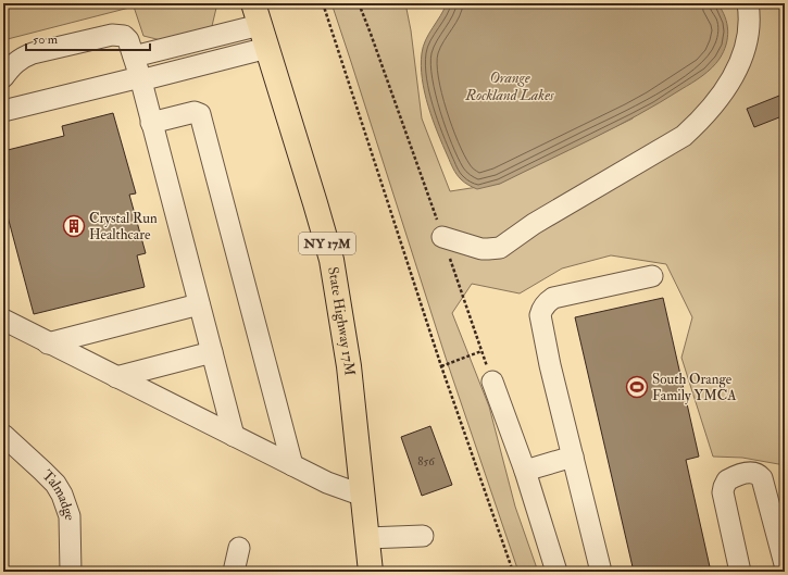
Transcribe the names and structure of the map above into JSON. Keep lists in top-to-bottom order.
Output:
{
  "streets": {
    "main road": ["NY 17M", "State Highway 17M"],
    "street": ["Talmadge"]
  },
  "water": ["Orange Rockland Lakes"],
  "places": {
    "building": ["Crystal Run Healthcare"],
    "sports": ["South Orange Family YMCA"]
  },
  "house_numbers": ["856"],
  "scale_bar": "50 m"
}
